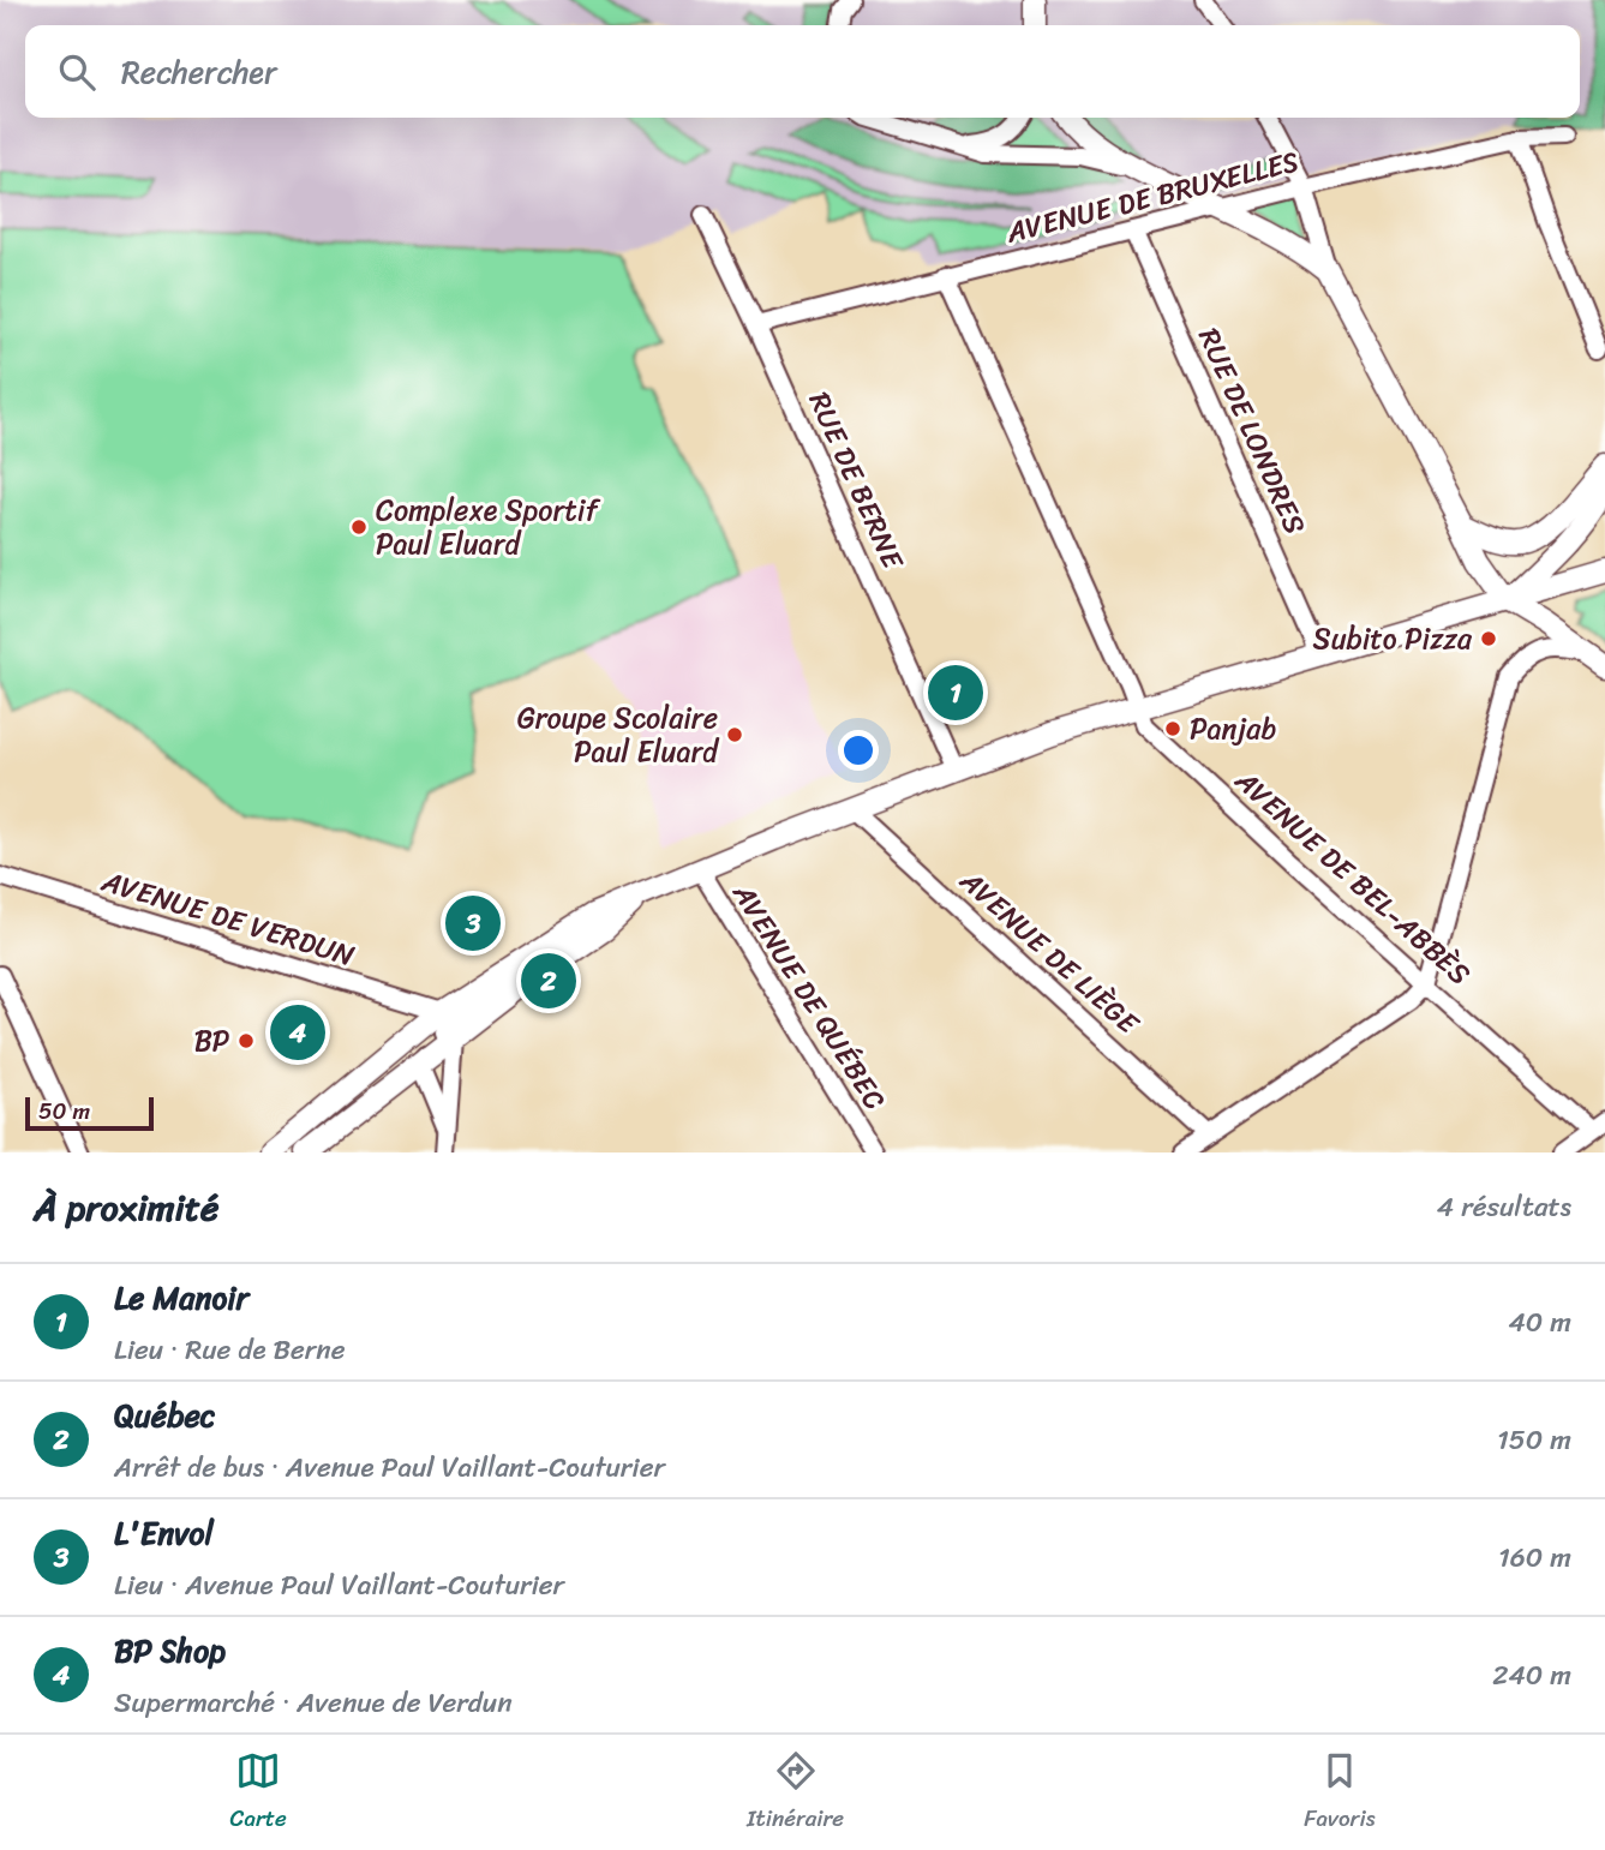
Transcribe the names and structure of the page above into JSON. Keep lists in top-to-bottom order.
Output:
{
  "streets": {
    "street": [
      "AVENUE DE BRUXELLES",
      "RUE DE LONDRES",
      "RUE DE BERNE",
      "AVENUE DE BEL-ABBÈS",
      "AVENUE DE VERDUN",
      "AVENUE DE LIÈGE",
      "AVENUE DE QUÉBEC"
    ]
  },
  "crossings": [
    ["AVENUE DE BRUXELLES", "RUE DE LONDRES"],
    ["AVENUE DE BRUXELLES", "RUE DE BERNE"],
    ["AVENUE DE BRUXELLES", "AVENUE DE BEL-ABBÈS"]
  ],
  "places": [
    "Complexe Sportif Paul Eluard",
    "Subito Pizza",
    "Panjab",
    "Groupe Scolaire Paul Eluard",
    "BP"
  ],
  "scale_bar": "50 m",
  "page": {
    "search": "Rechercher",
    "pins": [
      "1",
      "3",
      "2",
      "4"
    ],
    "scale": "50 m",
    "heading": ["À proximité", "4 résultats"],
    "list": [
      {
        "mark": "1",
        "name": "Le Manoir",
        "note": "Lieu · Rue de Berne",
        "value": "40 m"
      },
      {
        "mark": "2",
        "name": "Québec",
        "note": "Arrêt de bus · Avenue Paul Vaillant-Couturier",
        "value": "150 m"
      },
      {
        "mark": "3",
        "name": "L'Envol",
        "note": "Lieu · Avenue Paul Vaillant-Couturier",
        "value": "160 m"
      },
      {
        "mark": "4",
        "name": "BP Shop",
        "note": "Supermarché · Avenue de Verdun",
        "value": "240 m"
      }
    ],
    "nav": ["Carte", "Itinéraire", "Favoris"]
  }
}
